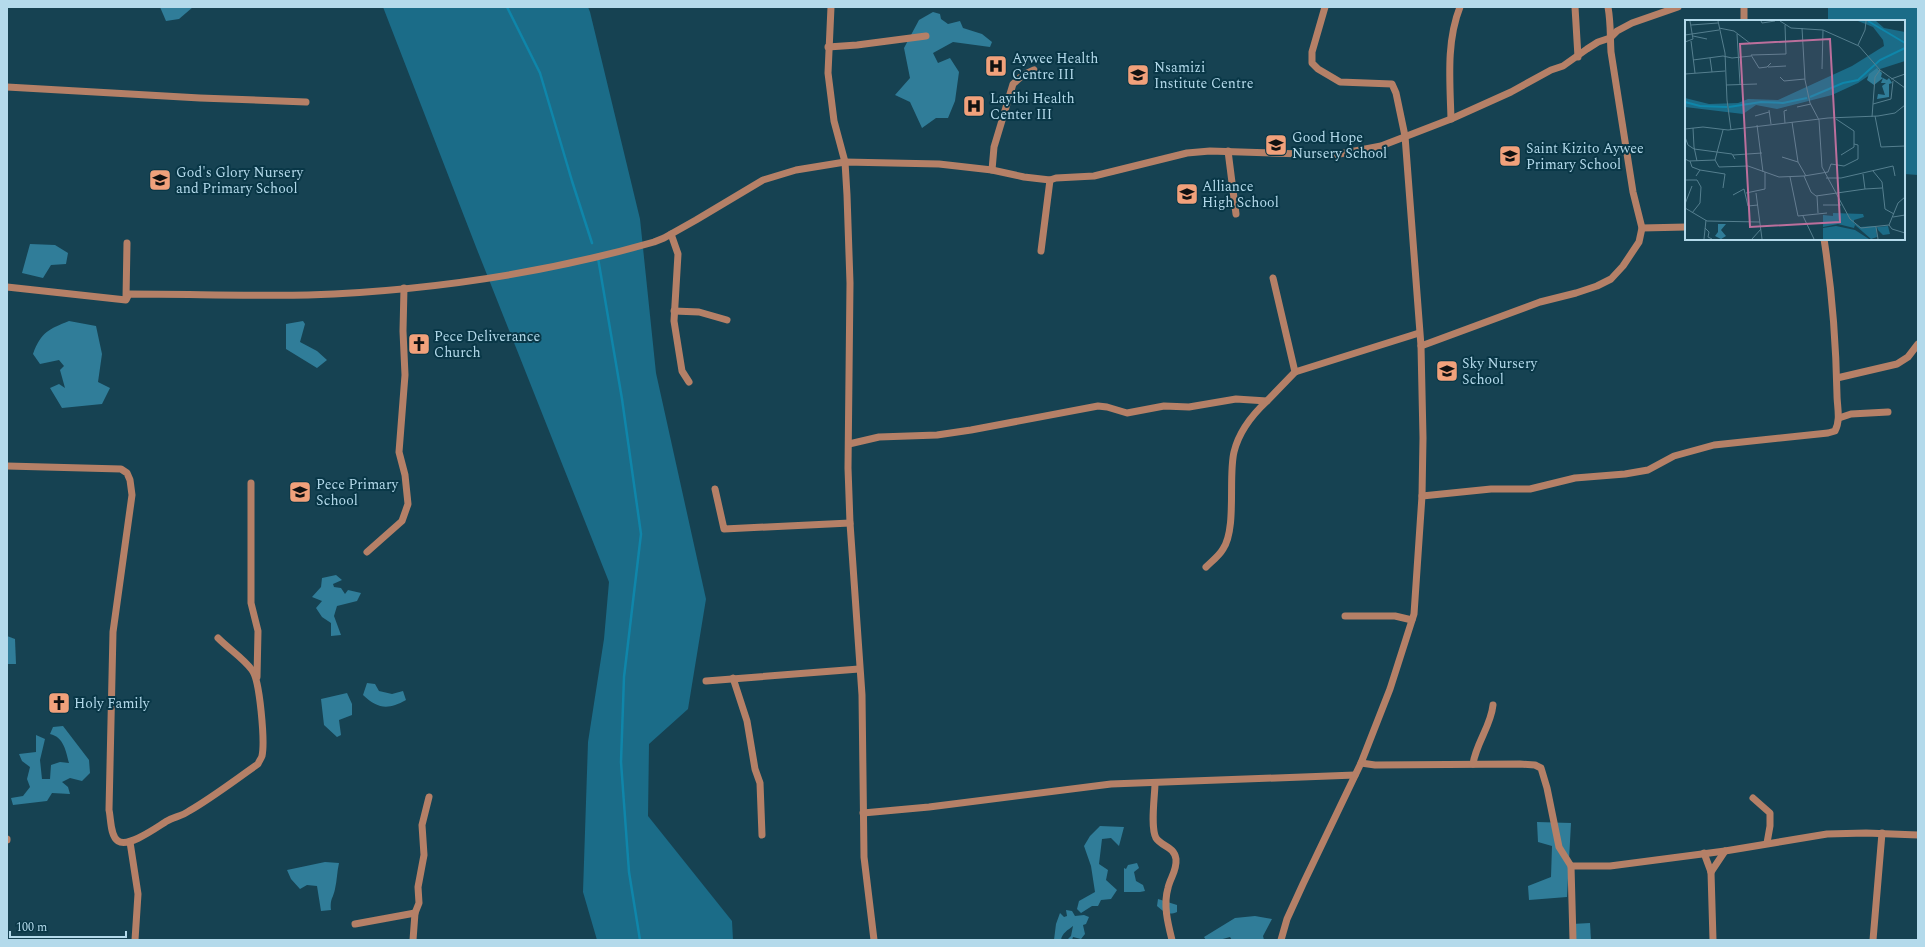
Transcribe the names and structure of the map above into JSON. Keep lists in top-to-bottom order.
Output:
{
  "places": {
    "hospital": ["Aywee Health Centre III", "Layibi Health Center III"],
    "school or university": [
      "Nsamizi Institute Centre",
      "Good Hope Nursery School",
      "Saint Kizito Aywee Primary School",
      "God's Glory Nursery and Primary School",
      "Alliance High School",
      "Sky Nursery School",
      "Pece Primary School"
    ],
    "church": ["Pece Deliverance Church", "Holy Family"]
  },
  "scale_bar": "100 m"
}
